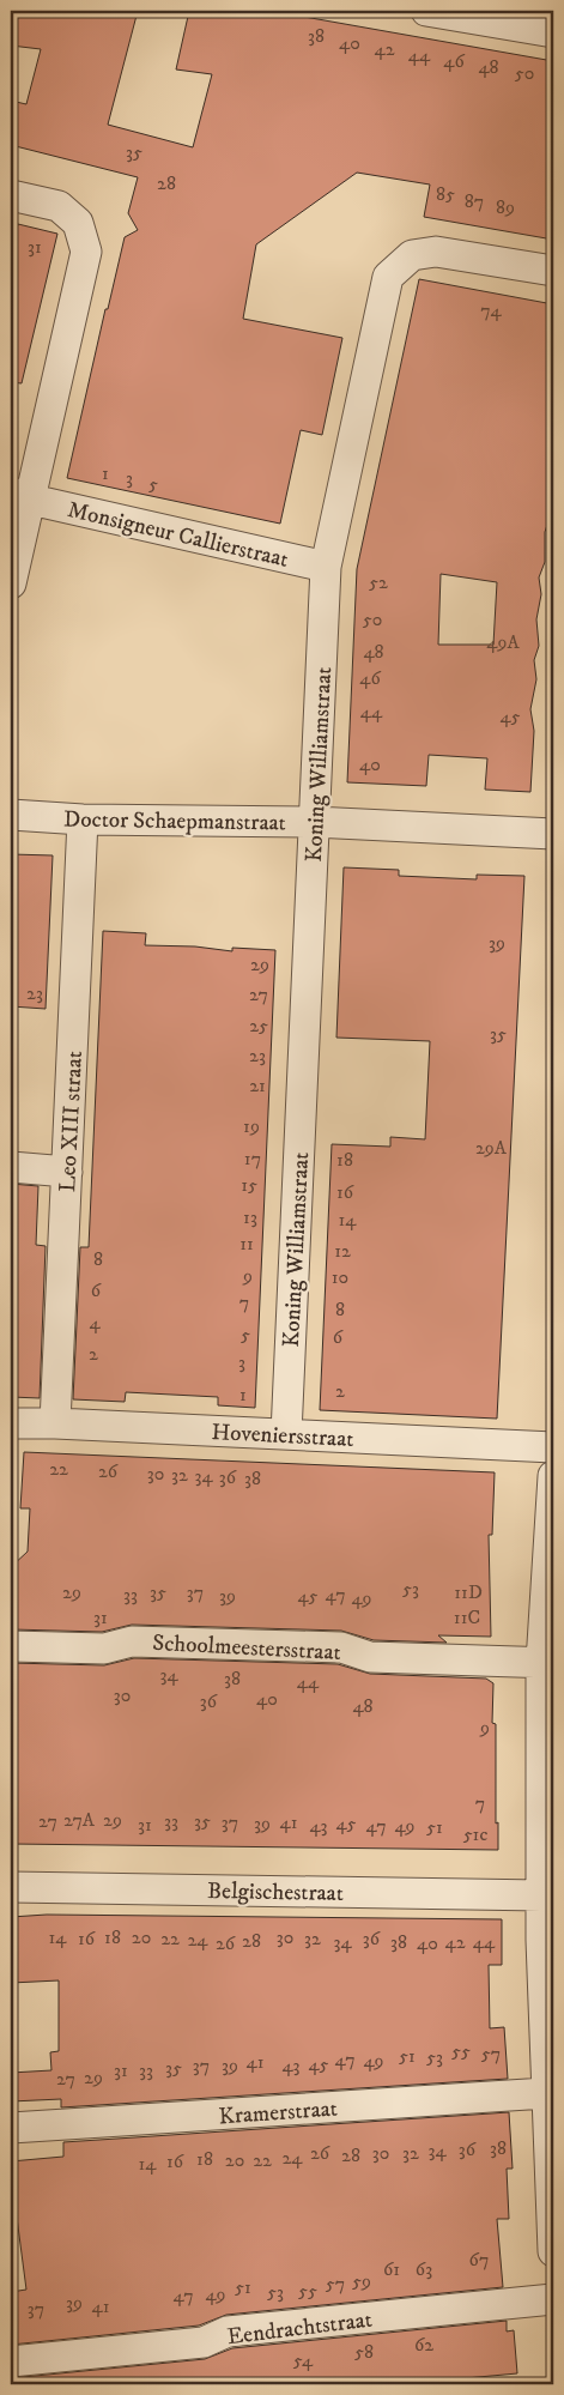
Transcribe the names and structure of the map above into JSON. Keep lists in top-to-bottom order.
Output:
{
  "streets": {
    "street": [
      "Monsigneur Callierstraat",
      "Koning Williamstraat",
      "Doctor Schaepmanstraat",
      "Leo XIII straat",
      "Hoveniersstraat",
      "Schoolmeestersstraat",
      "Belgischestraat",
      "Kramerstraat",
      "Eendrachtstraat"
    ]
  },
  "crossings": [
    ["Monsigneur Callierstraat", "Koning Williamstraat"],
    ["Koning Williamstraat", "Doctor Schaepmanstraat"],
    ["Koning Williamstraat", "Hoveniersstraat"],
    ["Doctor Schaepmanstraat", "Leo XIII straat"],
    ["Leo XIII straat", "Hoveniersstraat"]
  ],
  "house_numbers": [
    "38",
    "40",
    "42",
    "44",
    "46",
    "48",
    "50",
    "35",
    "28",
    "85",
    "87",
    "89",
    "31",
    "74",
    "1",
    "3",
    "5",
    "52",
    "50",
    "49A",
    "48",
    "46",
    "44",
    "45",
    "40",
    "39",
    "29",
    "23",
    "27",
    "25",
    "35",
    "23",
    "21",
    "19",
    "29A",
    "17",
    "18",
    "15",
    "16",
    "13",
    "14",
    "11",
    "12",
    "8",
    "9",
    "10",
    "6",
    "7",
    "8",
    "4",
    "5",
    "6",
    "2",
    "3",
    "2",
    "1",
    "22",
    "26",
    "30",
    "32",
    "34",
    "36",
    "38",
    "53",
    "29",
    "35",
    "37",
    "11D",
    "33",
    "47",
    "39",
    "45",
    "49",
    "31",
    "11C",
    "34",
    "38",
    "44",
    "30",
    "40",
    "36",
    "48",
    "9",
    "7",
    "27A",
    "29",
    "27",
    "33",
    "35",
    "37",
    "41",
    "39",
    "45",
    "31",
    "43",
    "47",
    "49",
    "51",
    "51c",
    "14",
    "18",
    "20",
    "30",
    "16",
    "22",
    "32",
    "36",
    "24",
    "28",
    "34",
    "38",
    "42",
    "44",
    "26",
    "40",
    "55",
    "57",
    "51",
    "53",
    "47",
    "49",
    "41",
    "45",
    "37",
    "39",
    "43",
    "35",
    "31",
    "33",
    "29",
    "27",
    "38",
    "36",
    "34",
    "26",
    "30",
    "32",
    "28",
    "24",
    "18",
    "20",
    "22",
    "16",
    "14",
    "67",
    "61",
    "63",
    "59",
    "57",
    "51",
    "55",
    "53",
    "49",
    "47",
    "39",
    "41",
    "37",
    "62",
    "58",
    "54"
  ]
}
